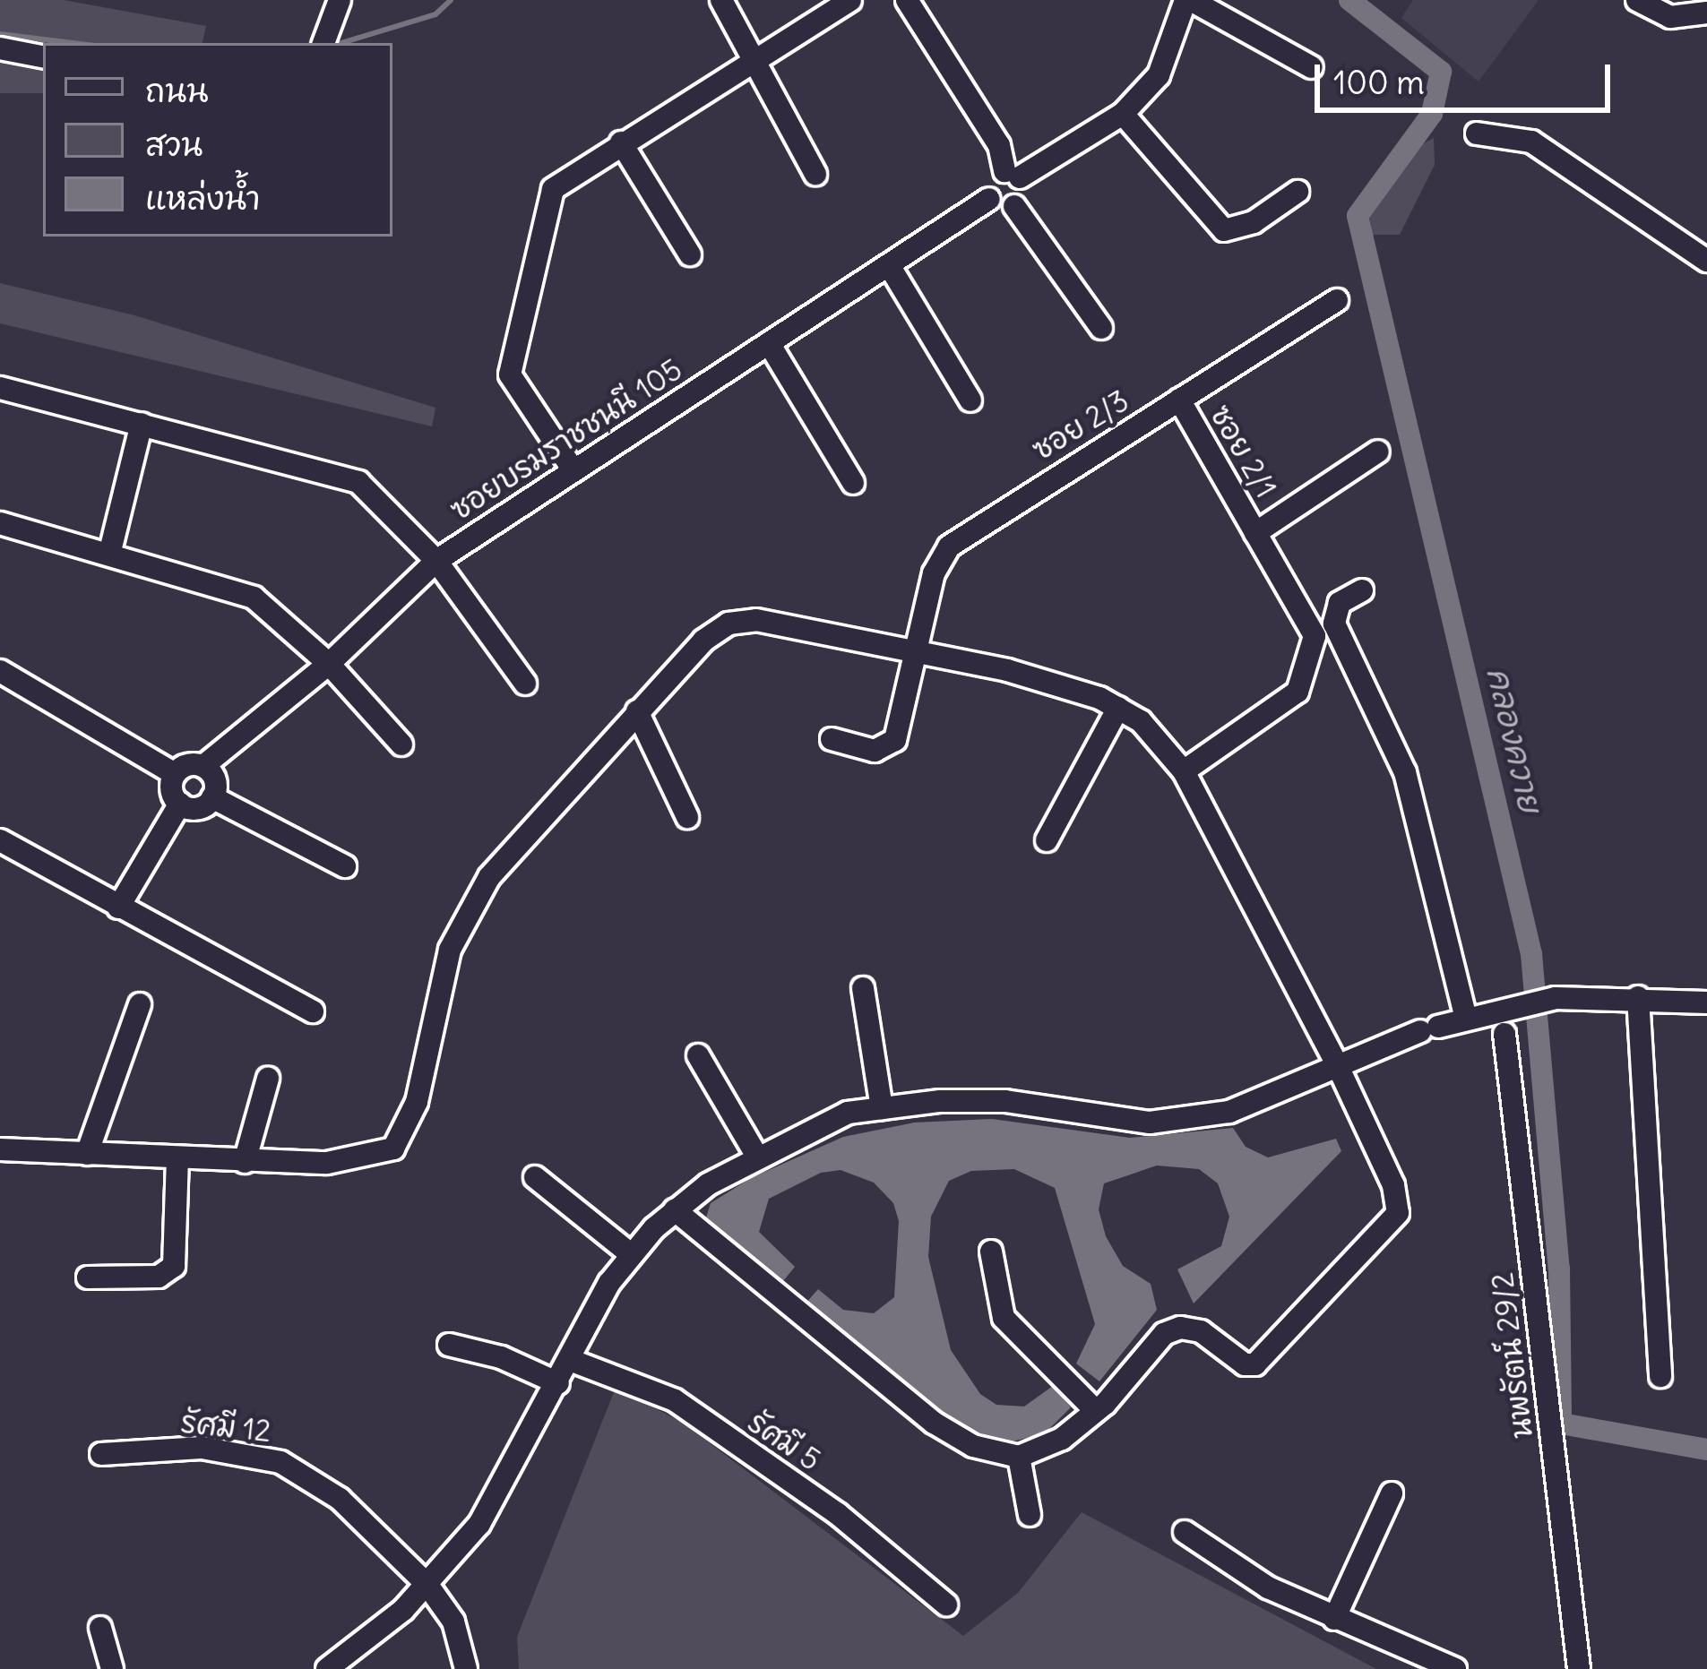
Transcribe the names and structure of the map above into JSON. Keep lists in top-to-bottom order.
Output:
{
  "streets": {
    "street": [
      "ซอย 2/3",
      "ซอยบรมราชชนนี 105",
      "ซอย 2/1",
      "นพรัตน์ 29/2",
      "รัศมี 12",
      "รัศมี 5"
    ]
  },
  "crossings": [
    ["ซอย 2/3", "ซอย 2/1"]
  ],
  "water": ["คลองควาย"],
  "legend": ["ถนน", "สวน", "แหล่งน้ำ"],
  "scale_bar": "100 m"
}
